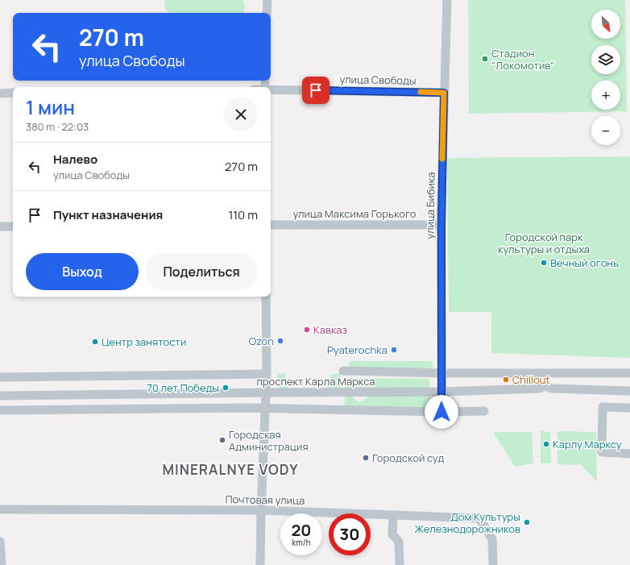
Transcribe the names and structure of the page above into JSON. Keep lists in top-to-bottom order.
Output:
{
  "streets": {
    "street": [
      "улица Свободы",
      "улица Бибика",
      "улица Максима Горького",
      "проспект Карла Маркса",
      "Почтовая улица"
    ]
  },
  "crossings": [
    ["улица Свободы", "улица Бибика"],
    ["улица Бибика", "улица Максима Горького"],
    ["улица Бибика", "проспект Карла Маркса"]
  ],
  "districts": ["MINERALNYE VODY"],
  "parks": ["Городской парк культуры и отдыха"],
  "places": [
    "Стадион \"Локомотив\"",
    "Вечный огонь",
    "Кавказ",
    "Ozon",
    "Центр занятости",
    "Pyaterochka",
    "Chillout",
    "70 лет Победы",
    "Городская Администрация",
    "Карлу Марксу",
    "Городской суд",
    "Дом Культуры Железнодорожников"
  ],
  "north": "bottom right",
  "page": {
    "map_buttons": ["+", "−"],
    "turn": ["270 m", "улица Свободы"],
    "heading": ["1 мин", "380 m · 22:03"],
    "list": [
      {
        "name": "Налево",
        "note": "улица Свободы",
        "value": "270 m"
      },
      {
        "name": "Пункт назначения",
        "value": "110 m"
      }
    ],
    "buttons": ["Выход", "Поделиться"],
    "speed": "20 km/h",
    "limit": "30"
  }
}
